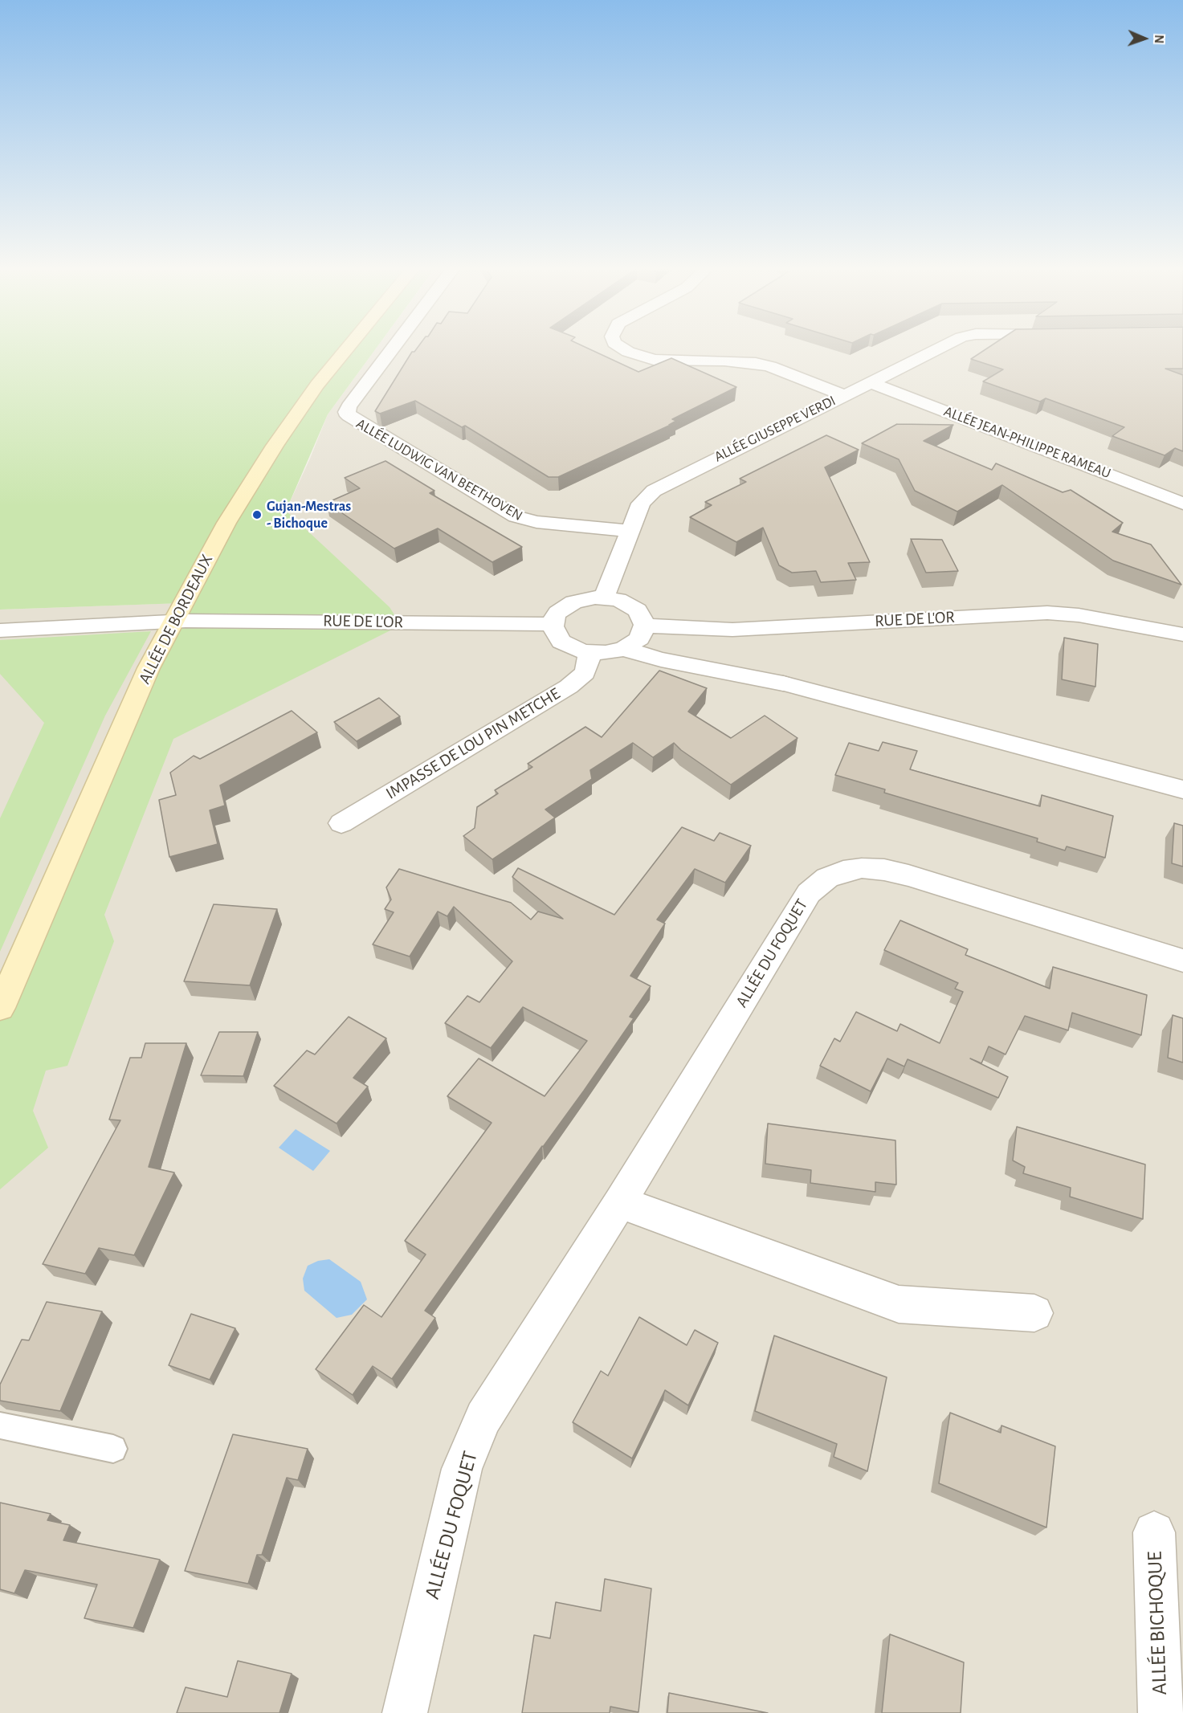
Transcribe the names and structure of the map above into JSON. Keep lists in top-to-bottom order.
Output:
{
  "streets": {
    "main road": ["ALLÉE DE BORDEAUX"],
    "street": [
      "ALLÉE GIUSEPPE VERDI",
      "ALLÉE JEAN-PHILIPPE RAMEAU",
      "ALLÉE LUDWIG VAN BEETHOVEN",
      "RUE DE L'OR",
      "IMPASSE DE LOU PIN METCHE",
      "ALLÉE DU FOQUET",
      "ALLÉE BICHOQUE"
    ]
  },
  "crossings": [
    ["ALLÉE GIUSEPPE VERDI", "ALLÉE JEAN-PHILIPPE RAMEAU"],
    ["ALLÉE GIUSEPPE VERDI", "ALLÉE LUDWIG VAN BEETHOVEN"],
    ["ALLÉE GIUSEPPE VERDI", "RUE DE L'OR"],
    ["ALLÉE GIUSEPPE VERDI", "IMPASSE DE LOU PIN METCHE"],
    ["ALLÉE DE BORDEAUX", "RUE DE L'OR"],
    ["RUE DE L'OR", "IMPASSE DE LOU PIN METCHE"]
  ],
  "places": ["Gujan-Mestras - Bichoque"],
  "north": "right"
}
